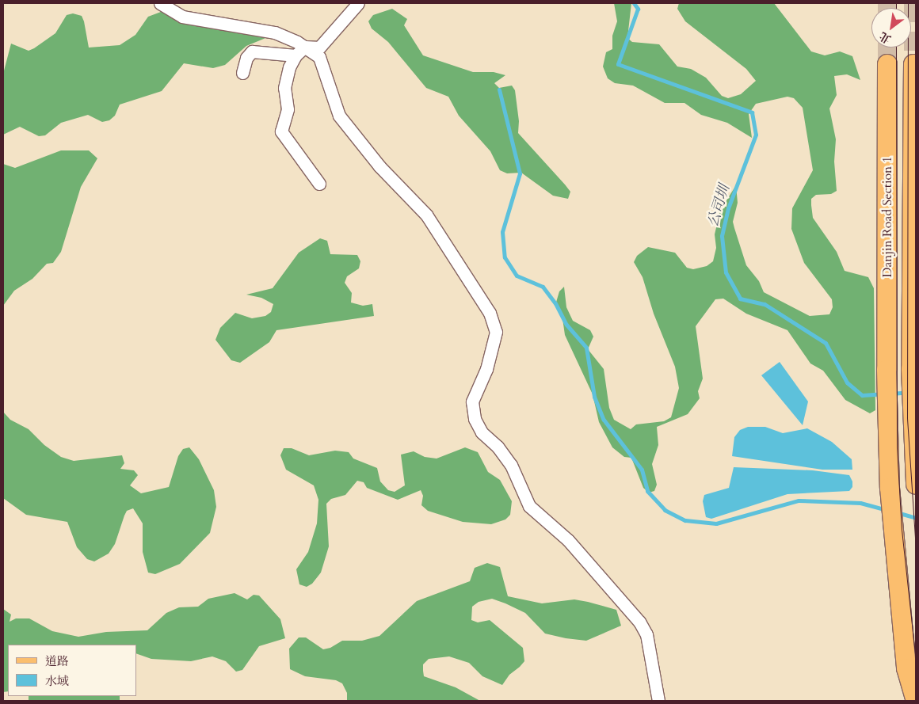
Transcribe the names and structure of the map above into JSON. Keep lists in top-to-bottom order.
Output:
{
  "streets": {
    "main road": ["Danjin Road Section 1"]
  },
  "water": ["公司圳"],
  "legend": ["道路", "水域"],
  "north": "bottom left"
}
